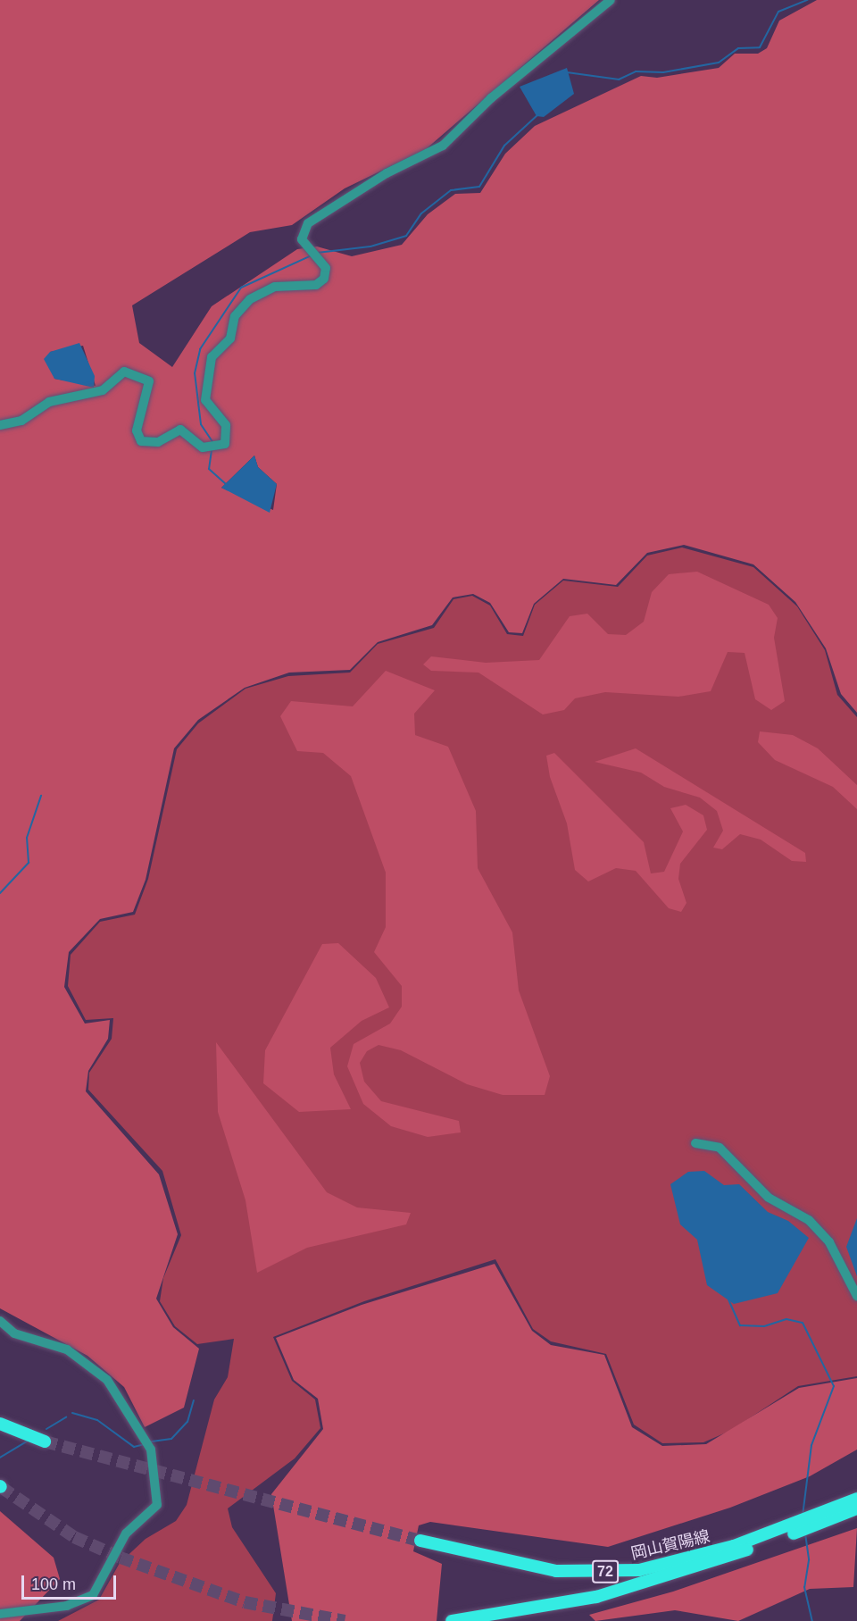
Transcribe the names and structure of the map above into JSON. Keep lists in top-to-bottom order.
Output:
{
  "streets": {
    "main road": ["岡山賀陽線", "72"]
  },
  "scale_bar": "100 m"
}
